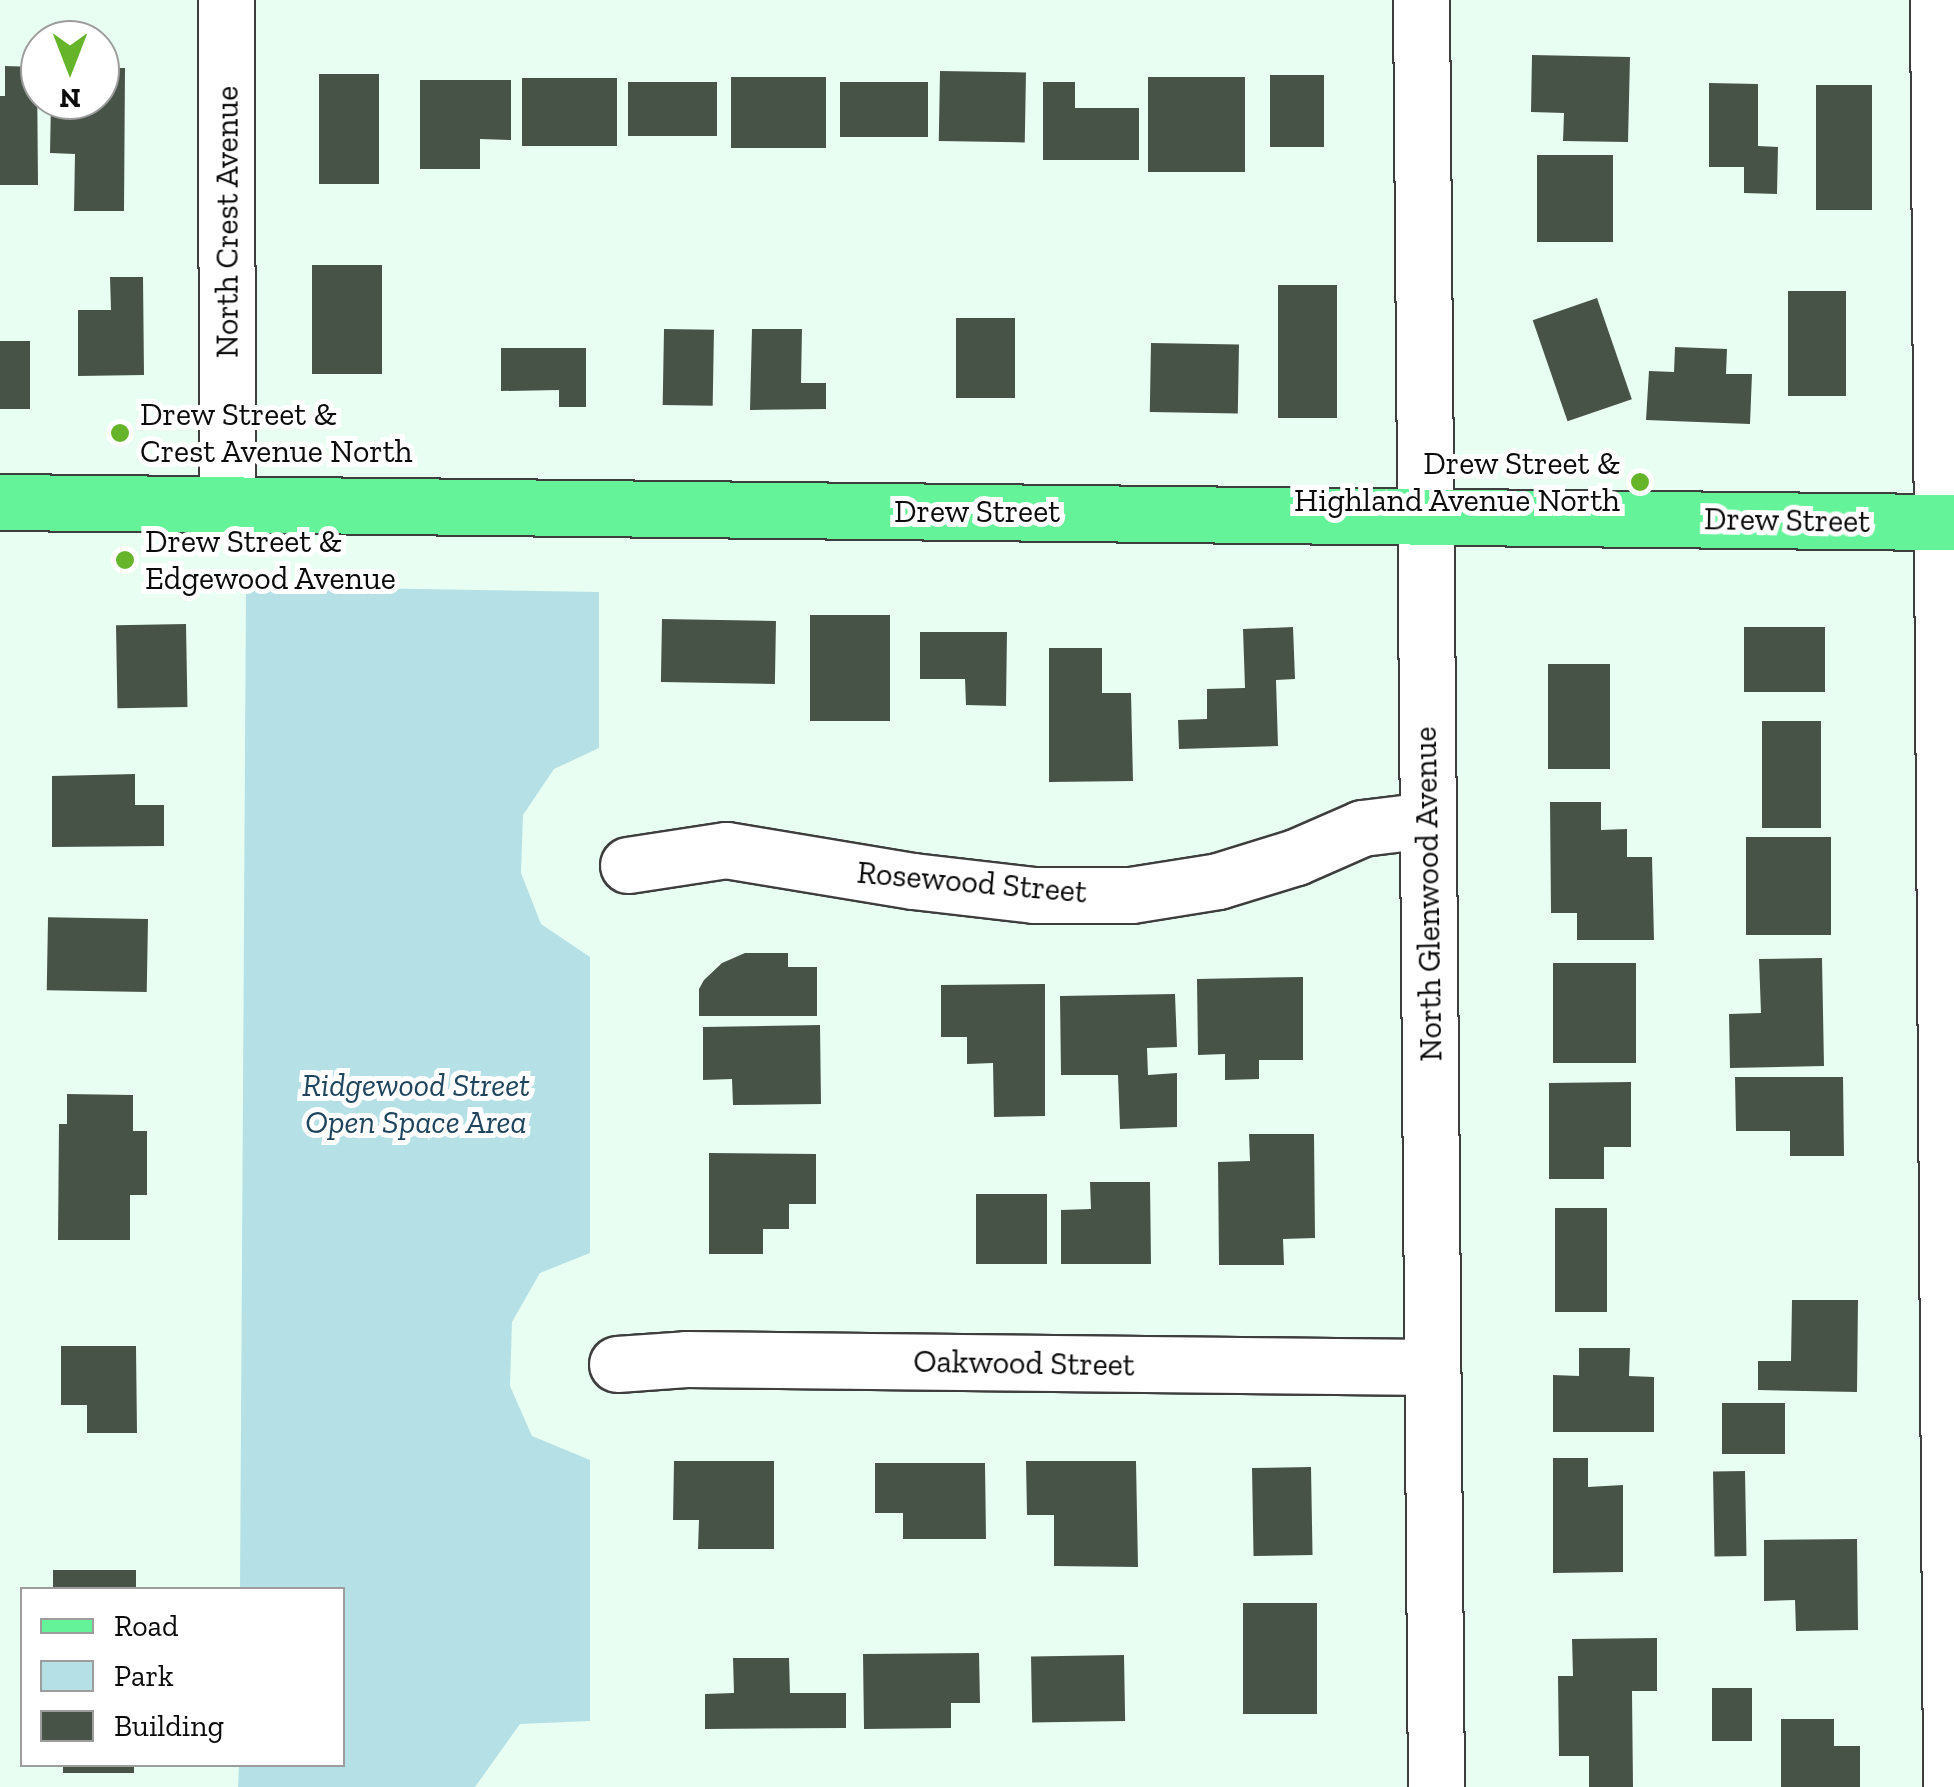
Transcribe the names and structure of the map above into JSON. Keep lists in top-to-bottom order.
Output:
{
  "streets": {
    "main road": ["Drew Street"],
    "street": [
      "North Crest Avenue",
      "Rosewood Street",
      "North Glenwood Avenue",
      "Oakwood Street"
    ]
  },
  "crossings": [
    ["North Crest Avenue", "Drew Street"],
    ["Drew Street", "North Glenwood Avenue"],
    ["Rosewood Street", "North Glenwood Avenue"],
    ["North Glenwood Avenue", "Oakwood Street"]
  ],
  "parks": ["Ridgewood Street Open Space Area"],
  "places": ["Drew Street & Crest Avenue North", "Drew Street & Highland Avenue North", "Drew Street & Edgewood Avenue"],
  "legend": ["Road", "Park", "Building"],
  "north": "bottom"
}
